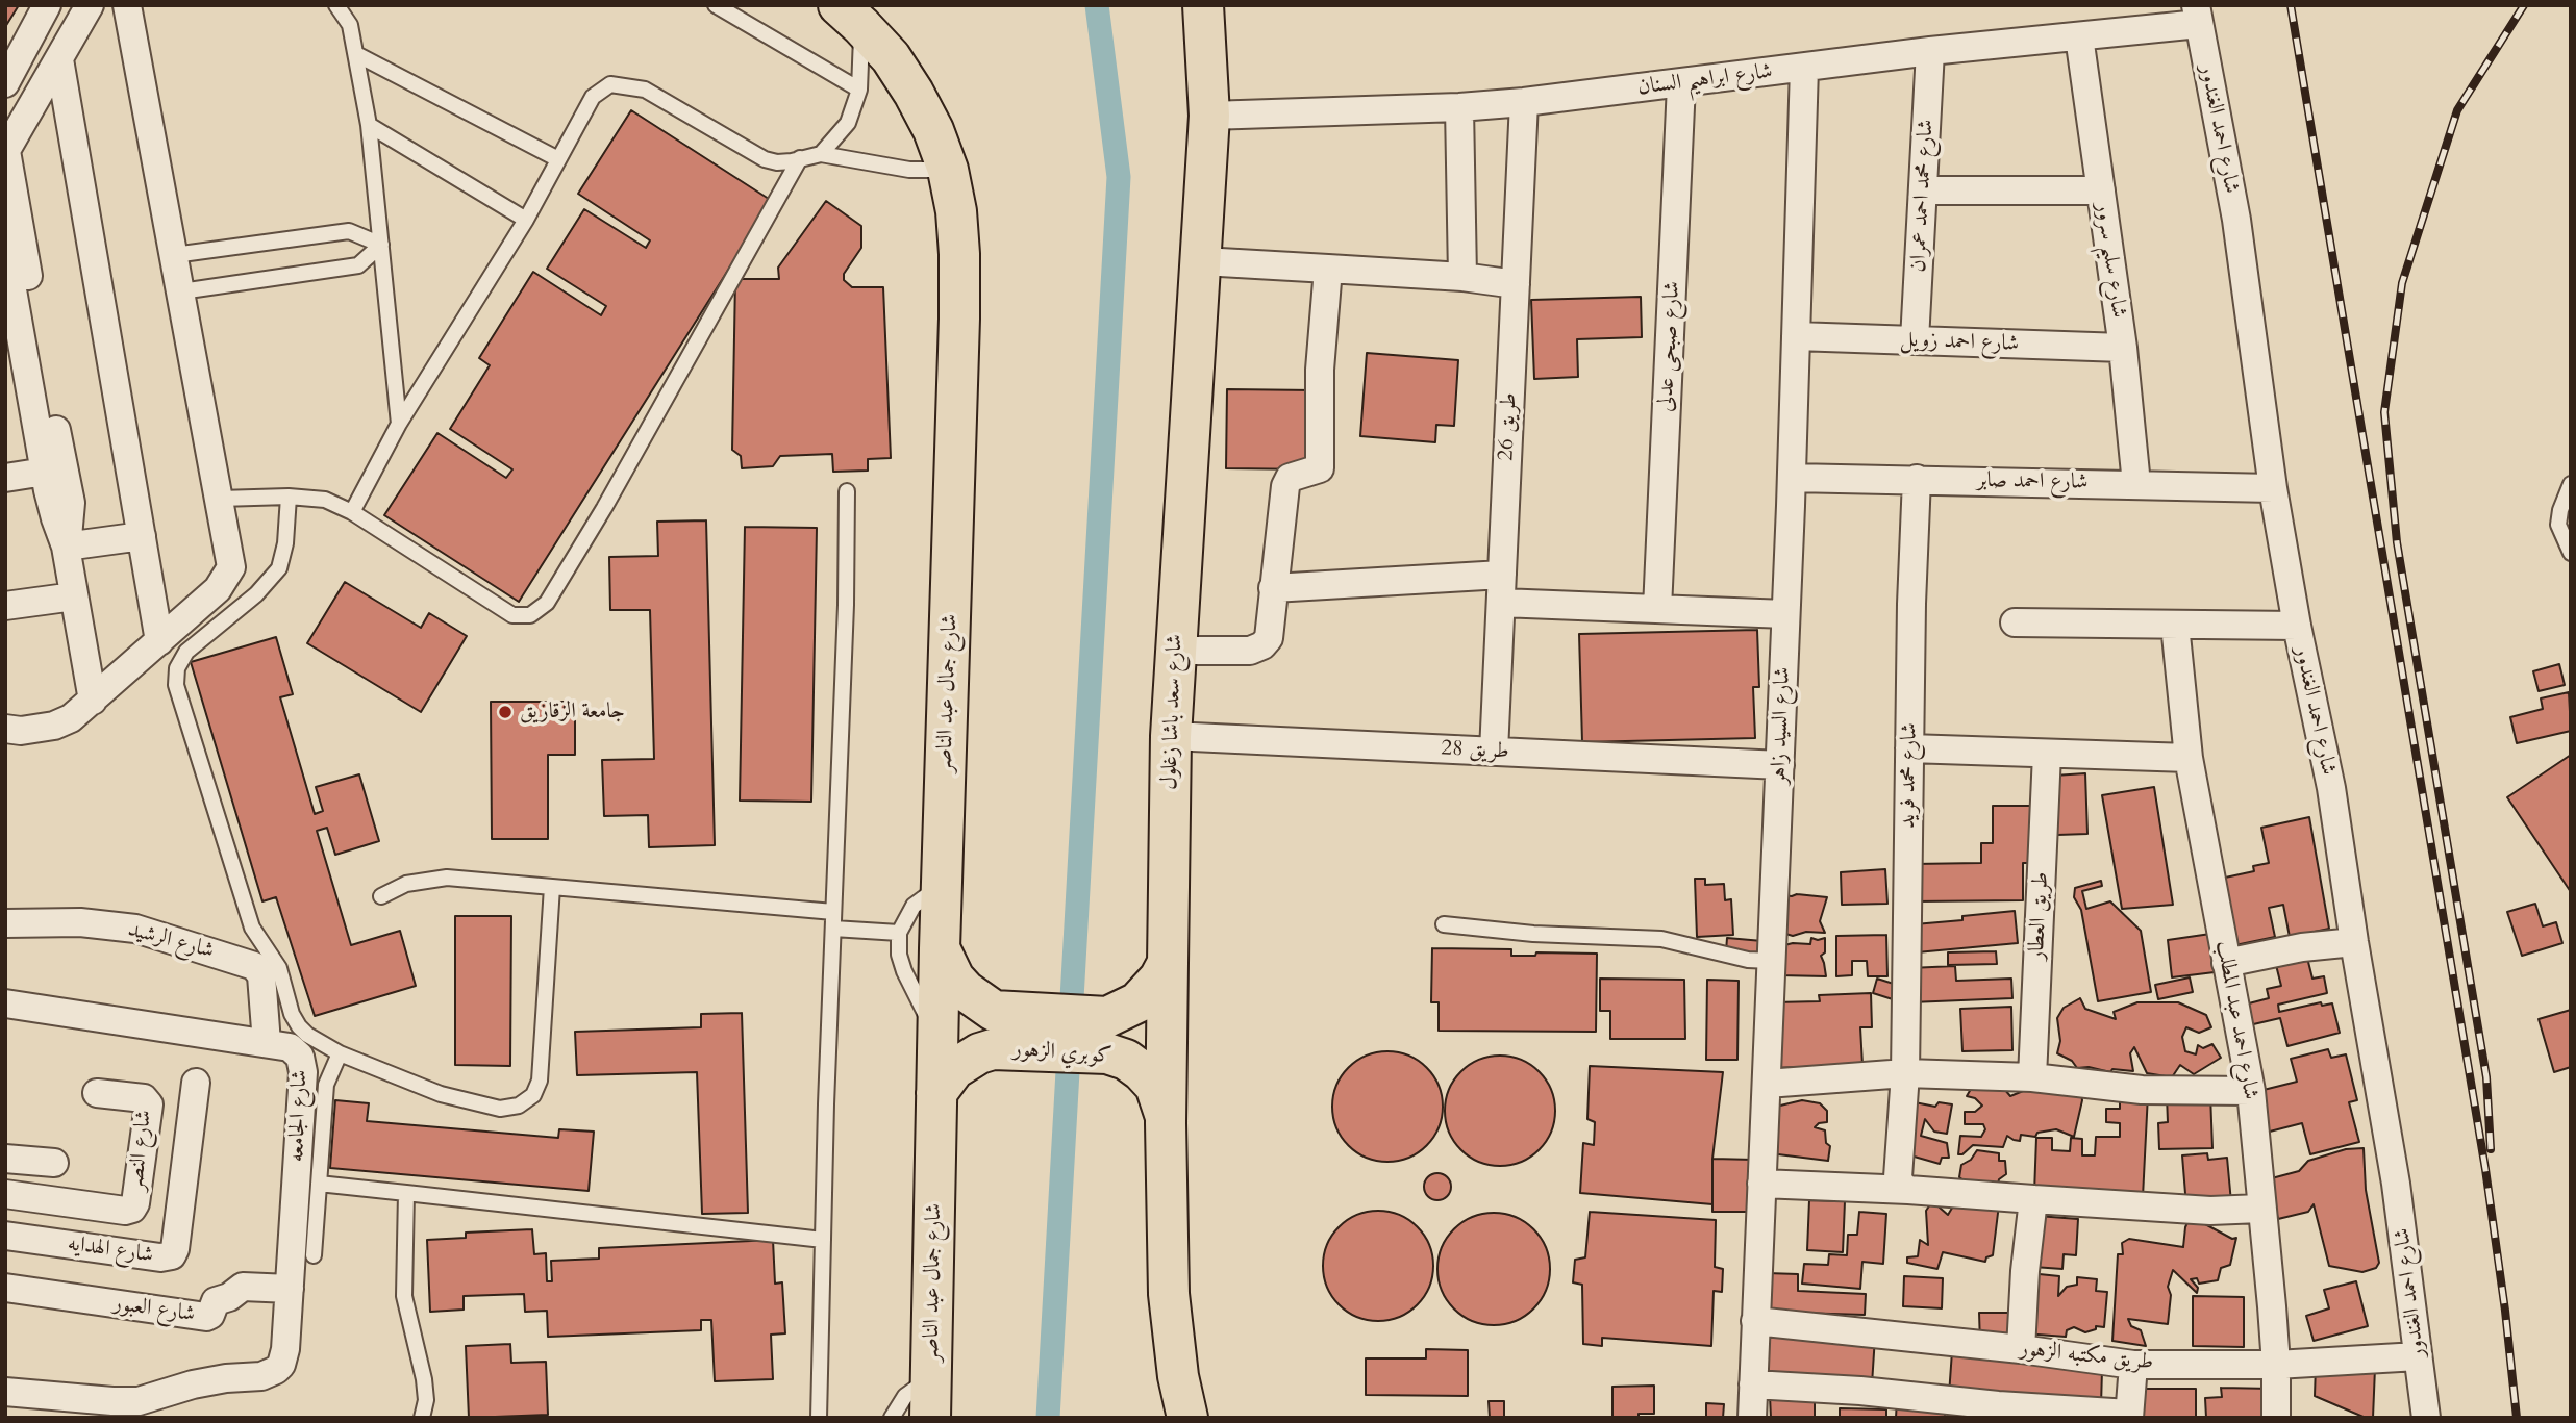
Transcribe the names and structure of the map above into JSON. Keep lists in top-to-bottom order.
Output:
{
  "streets": {
    "highway": ["شارع جمال عبد الناصر", "شارع سعد باشا زغلول", "كوبري الزهور"],
    "street": [
      "شارع ابراهيم السنان",
      "شارع احمد الغندور",
      "شارع محمد احمد عمران",
      "شارع سليم سرور",
      "شارع احمد زويل",
      "شارع صبحى عدلى",
      "طريق 26",
      "شارع احمد صابر",
      "شارع السيد زاهر",
      "طريق 28",
      "شارع محمد فريد",
      "طريق العطار",
      "شارع الرشيد",
      "شارع احمد عبد المطلب",
      "شارع الجامعه",
      "شارع النصر",
      "شارع الهدايه",
      "شارع العبور",
      "طريق مكتبه الزهور"
    ]
  },
  "crossings": [
    ["شارع ابراهيم السنان", "شارع احمد الغندور"],
    ["شارع ابراهيم السنان", "شارع محمد احمد عمران"],
    ["شارع ابراهيم السنان", "شارع سليم سرور"],
    ["شارع ابراهيم السنان", "شارع صبحى عدلى"],
    ["شارع ابراهيم السنان", "طريق 26"],
    ["شارع ابراهيم السنان", "شارع سعد باشا زغلول"],
    ["شارع ابراهيم السنان", "شارع السيد زاهر"],
    ["شارع احمد الغندور", "شارع احمد صابر"],
    ["شارع احمد الغندور", "طريق مكتبه الزهور"],
    ["شارع محمد احمد عمران", "شارع احمد زويل"],
    ["شارع سليم سرور", "شارع احمد زويل"],
    ["شارع سليم سرور", "شارع احمد صابر"],
    ["شارع احمد زويل", "شارع السيد زاهر"],
    ["طريق 26", "طريق 28"],
    ["شارع احمد صابر", "شارع السيد زاهر"],
    ["شارع احمد صابر", "شارع محمد فريد"],
    ["شارع جمال عبد الناصر", "كوبري الزهور"],
    ["شارع سعد باشا زغلول", "طريق 28"],
    ["شارع سعد باشا زغلول", "كوبري الزهور"],
    ["شارع السيد زاهر", "طريق 28"],
    ["شارع السيد زاهر", "طريق مكتبه الزهور"],
    ["شارع الرشيد", "شارع الجامعه"],
    ["شارع احمد عبد المطلب", "طريق مكتبه الزهور"],
    ["شارع الجامعه", "شارع العبور"]
  ],
  "places": ["جامعة الزقازيق"]
}
